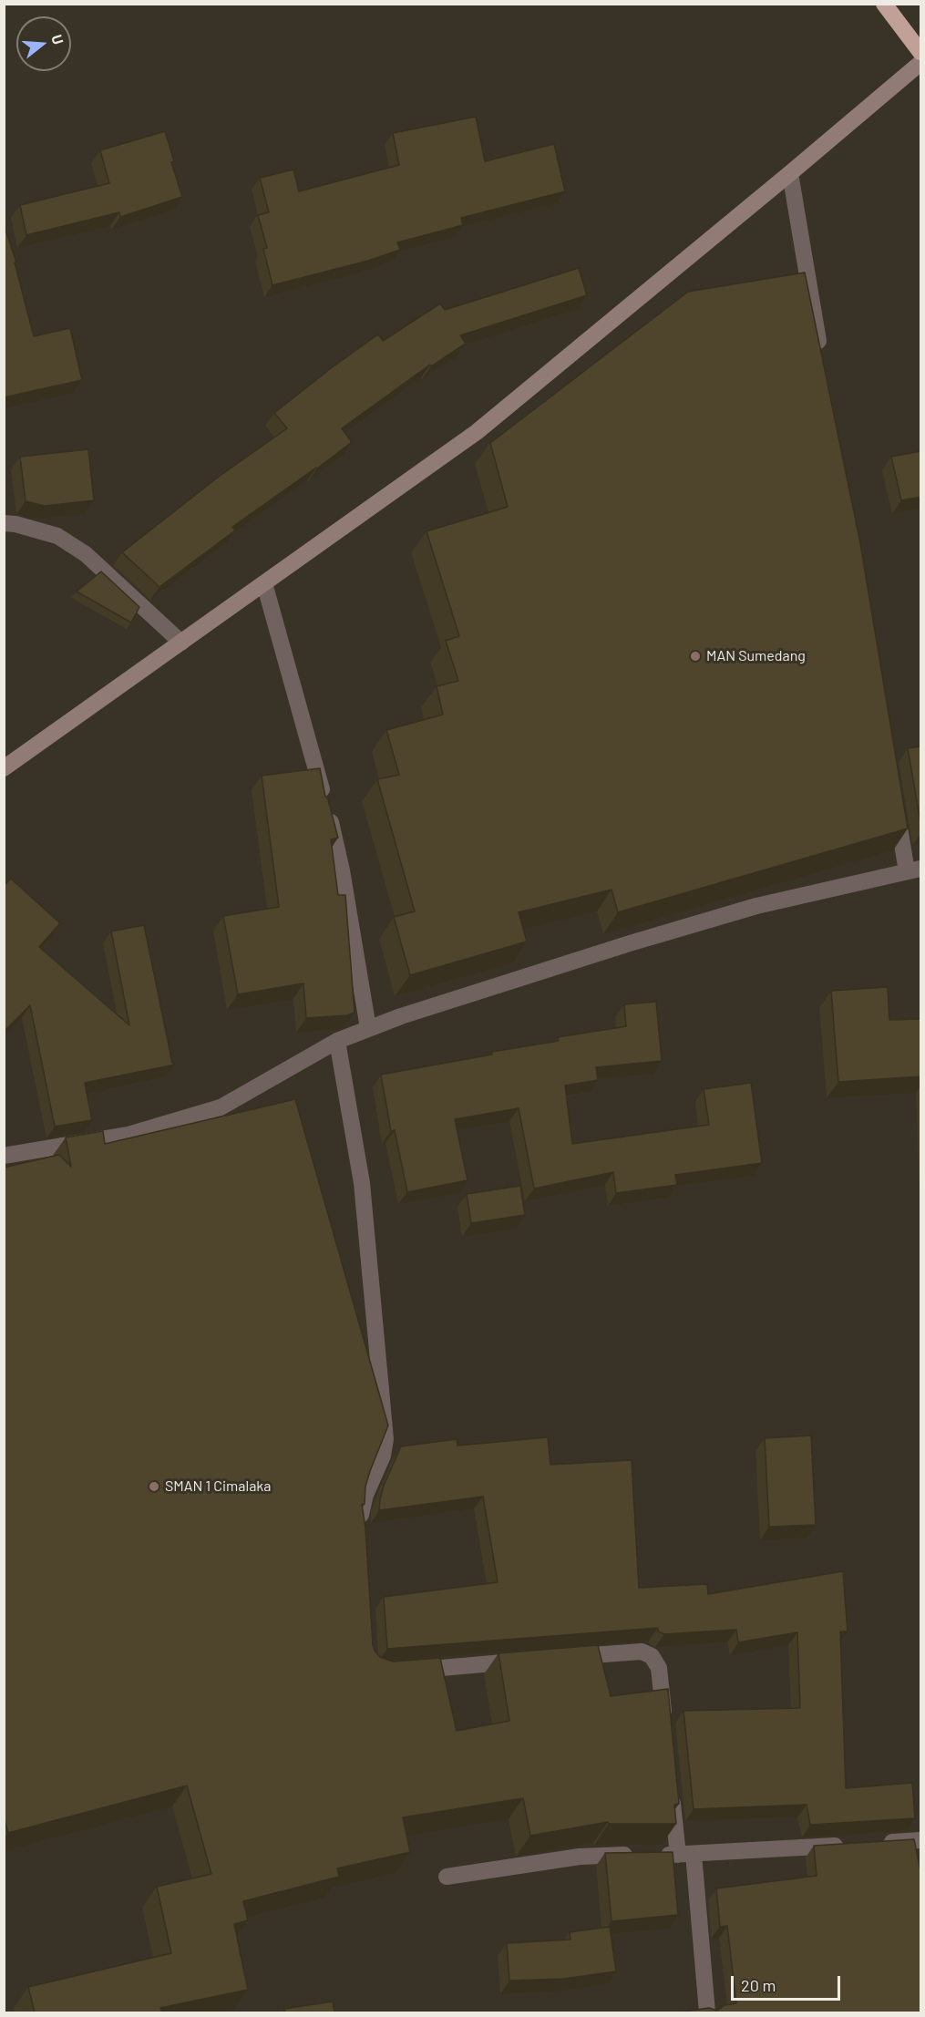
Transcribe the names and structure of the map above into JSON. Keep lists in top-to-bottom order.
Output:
{
  "places": ["MAN Sumedang", "SMAN 1 Cimalaka"],
  "scale_bar": "20 m",
  "north": "right"
}
